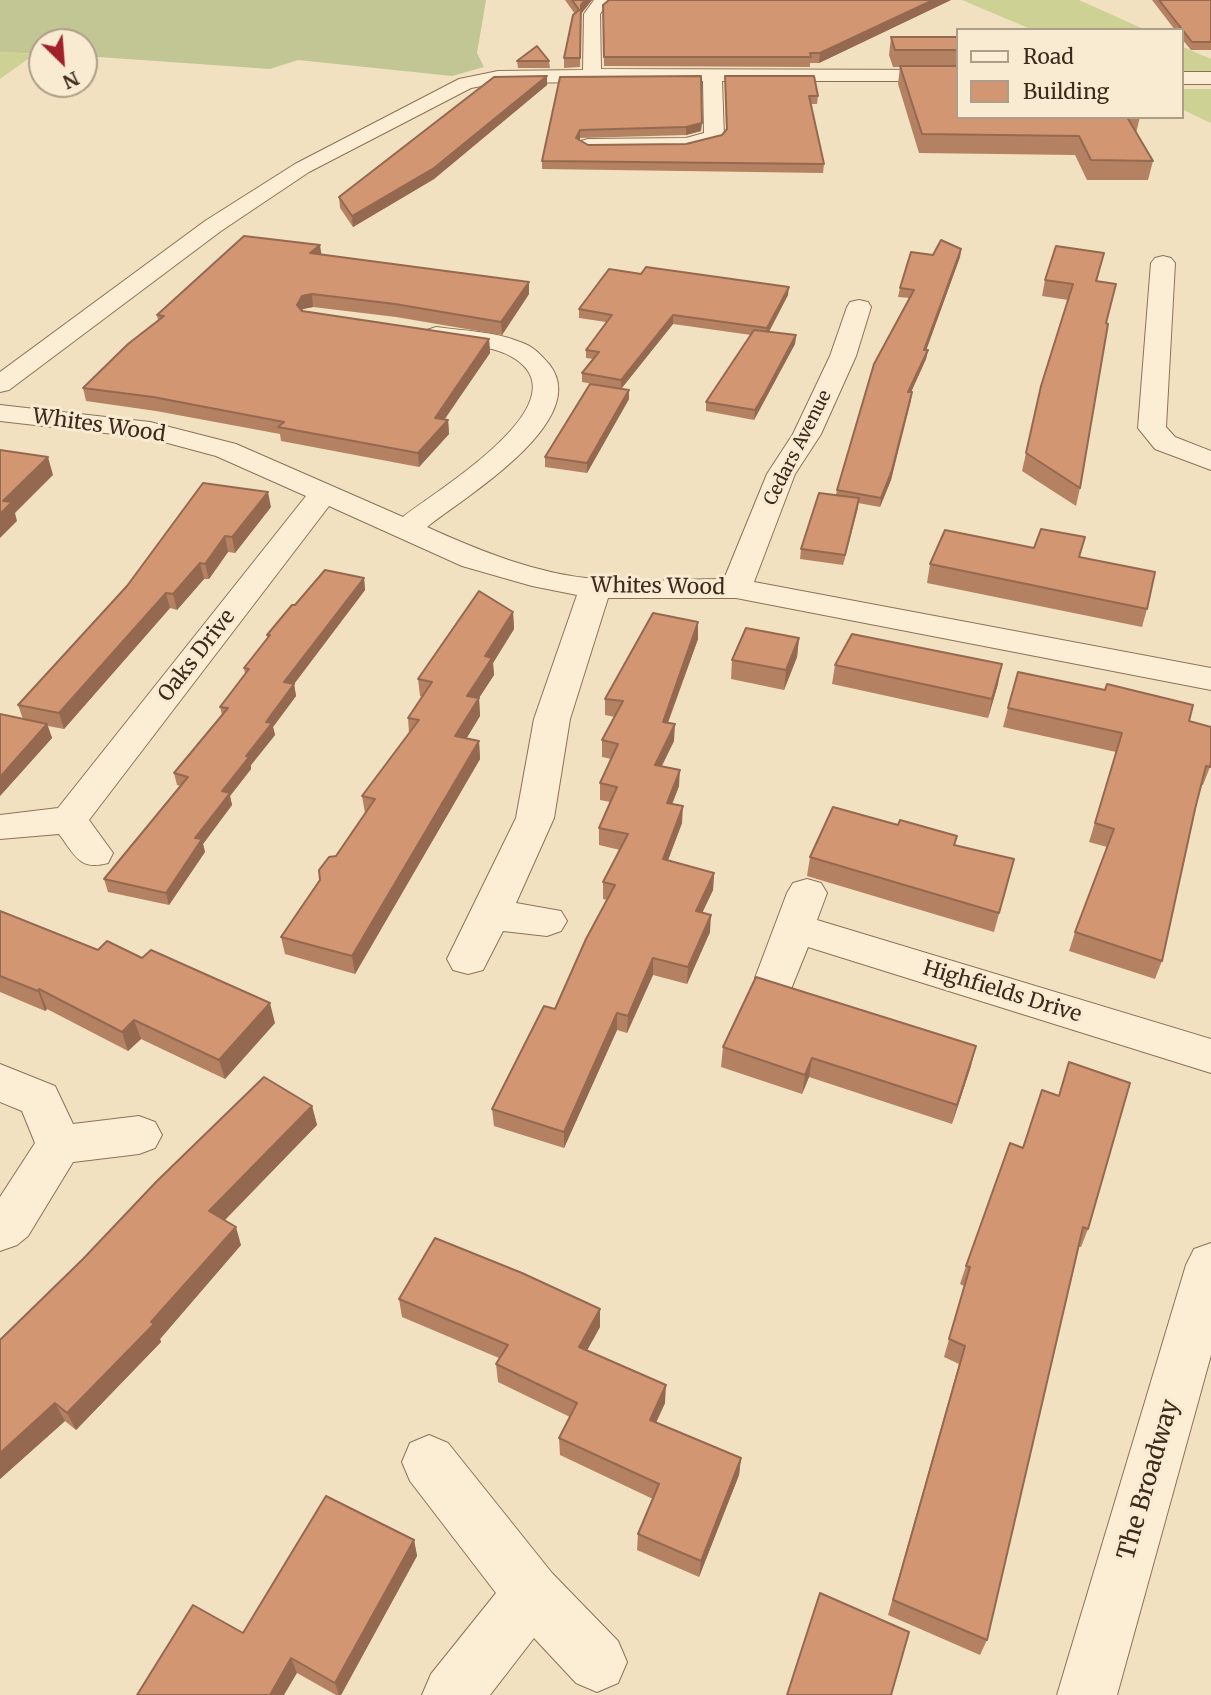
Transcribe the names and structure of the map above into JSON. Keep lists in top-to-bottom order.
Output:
{
  "streets": {
    "street": [
      "Whites Wood",
      "Cedars Avenue",
      "Oaks Drive",
      "Highfields Drive",
      "The Broadway"
    ]
  },
  "crossings": [
    ["Whites Wood", "Cedars Avenue"],
    ["Whites Wood", "Oaks Drive"]
  ],
  "legend": ["Road", "Building"],
  "north": "bottom right"
}
